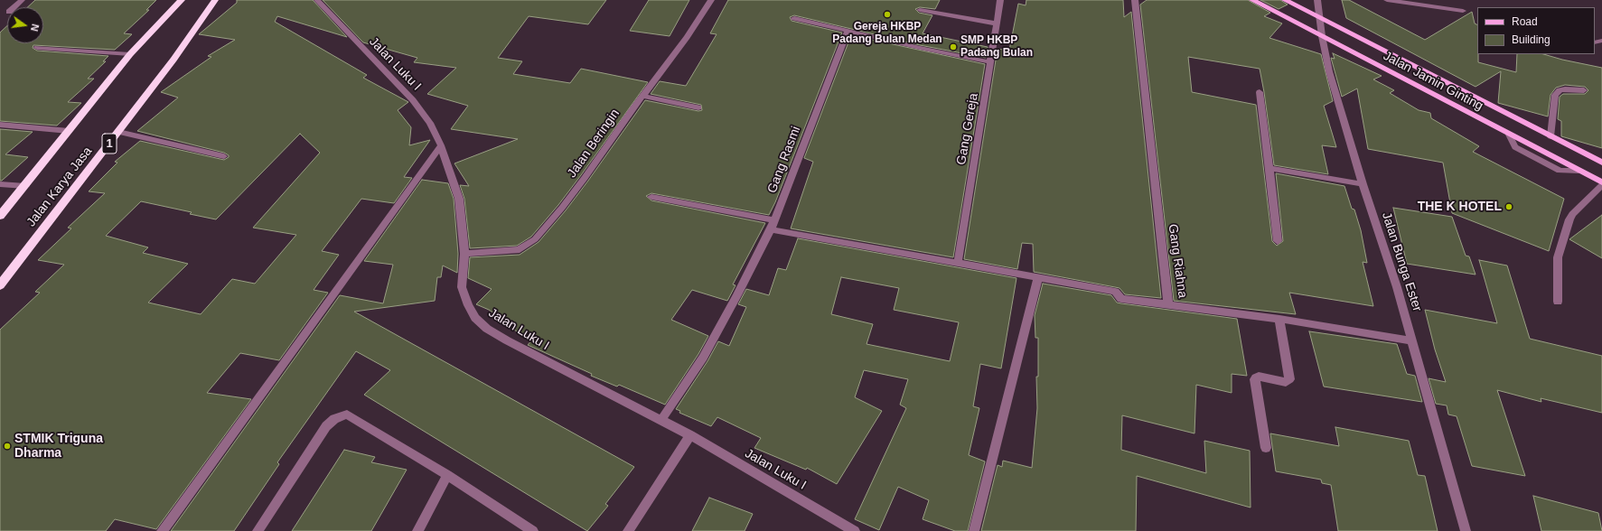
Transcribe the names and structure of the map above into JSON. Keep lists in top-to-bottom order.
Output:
{
  "streets": {
    "highway": ["1", "Jalan Karya Jasa"],
    "main road": ["Jalan Jamin Ginting"],
    "street": [
      "Jalan Luku I",
      "Gang Gereja",
      "Jalan Beringin",
      "Gang Rasmi",
      "Gang Riahna",
      "Jalan Bunga Ester"
    ]
  },
  "crossings": [
    ["Jalan Luku I", "Jalan Beringin"],
    ["Jalan Luku I", "Gang Rasmi"],
    ["Jalan Jamin Ginting", "Jalan Bunga Ester"],
    ["Gang Riahna", "Jalan Bunga Ester"]
  ],
  "places": [
    "Gereja HKBP Padang Bulan Medan",
    "SMP HKBP Padang Bulan",
    "THE K HOTEL",
    "STMIK Triguna Dharma"
  ],
  "legend": ["Road", "Building"],
  "north": "right"
}
